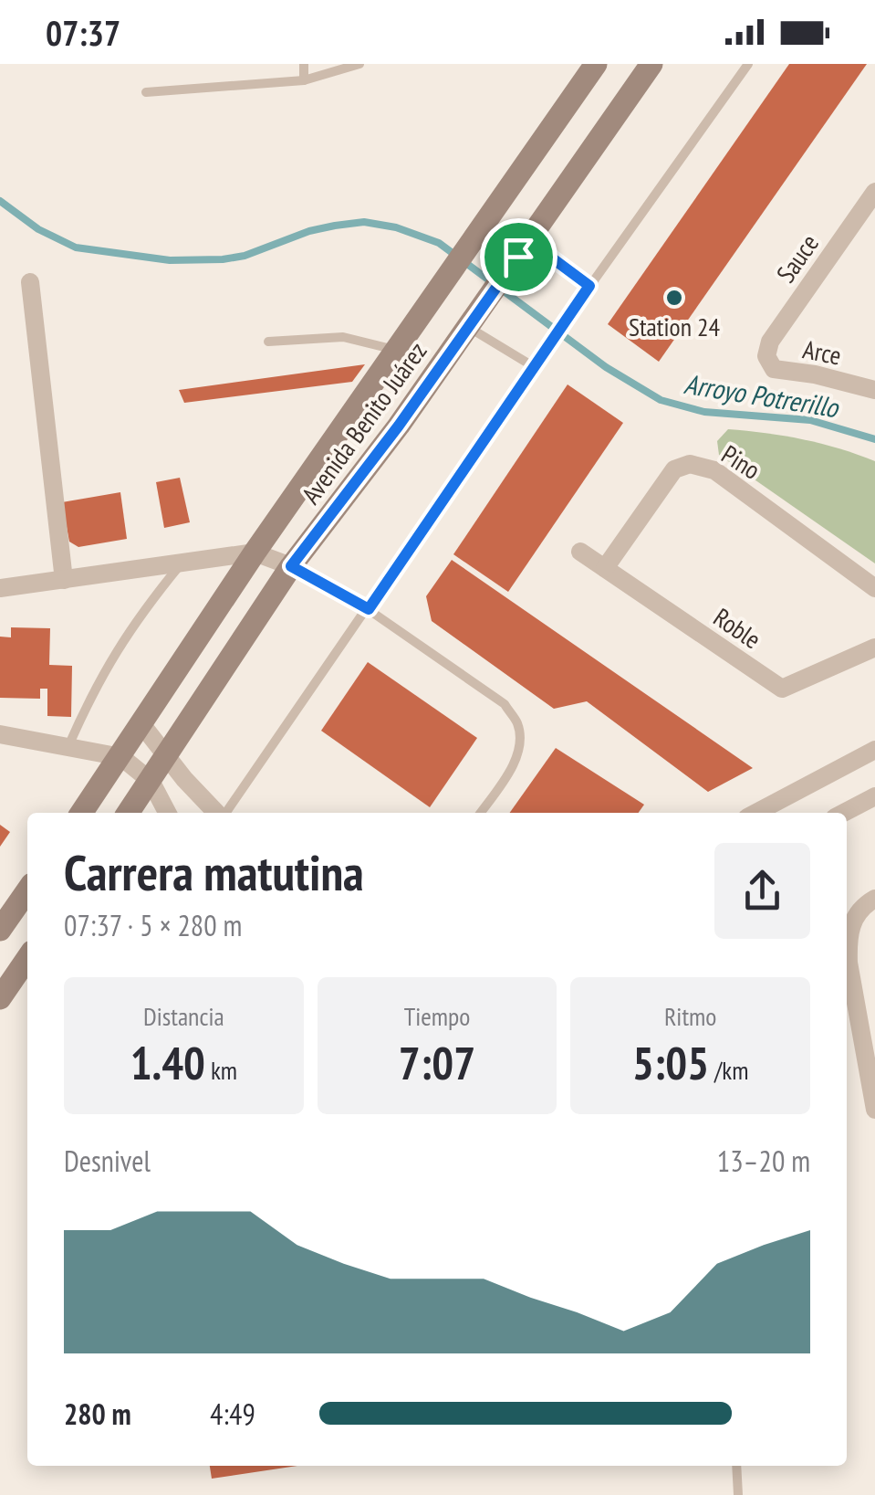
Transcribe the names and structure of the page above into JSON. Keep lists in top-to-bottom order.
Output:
{
  "streets": {
    "street": [
      "Sauce",
      "Arce",
      "Avenida Benito Juárez",
      "Pino",
      "Roble"
    ]
  },
  "crossings": [
    ["Sauce", "Arce"],
    ["Pino", "Roble"]
  ],
  "water": ["Arroyo Potrerillo"],
  "places": ["Station 24"],
  "page": {
    "status": "07:37",
    "heading": ["Carrera matutina", "07:37 · 5 × 280 m"],
    "stats": [
      ["Distancia", "1.40 km"],
      ["Tiempo", "7:07"],
      ["Ritmo", "5:05 /km"]
    ],
    "chart": ["Desnivel", "13–20 m"],
    "list": [
      {
        "name": "280 m",
        "note": "4:49"
      }
    ]
  }
}
